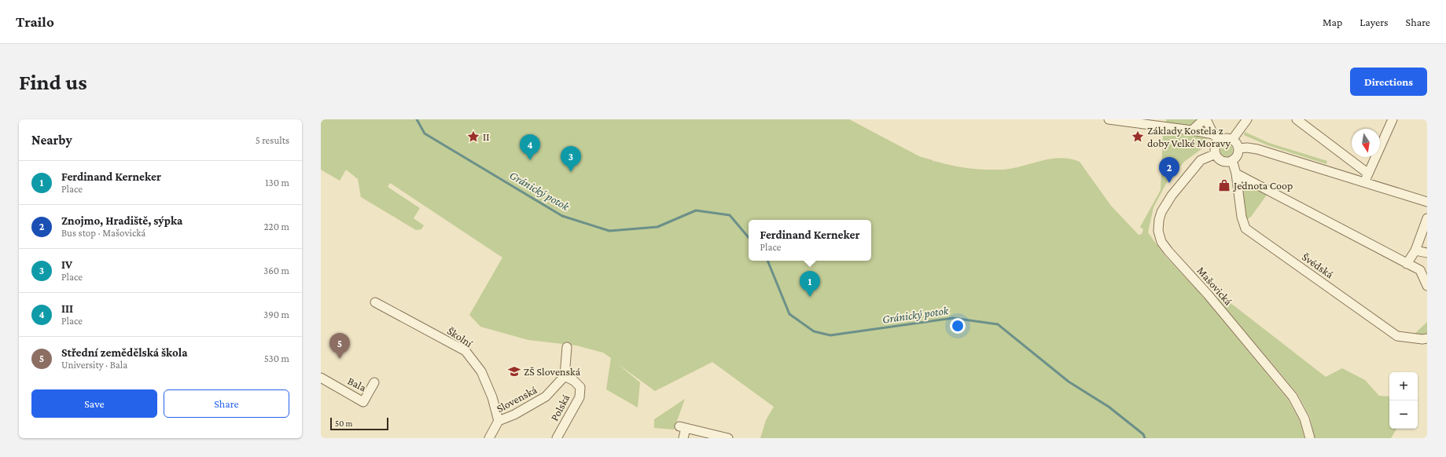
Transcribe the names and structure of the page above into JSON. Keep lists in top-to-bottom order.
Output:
{
  "streets": {
    "street": [
      "Švédská",
      "Mašovická",
      "Školní",
      "Bala",
      "Slovenská",
      "Polská"
    ]
  },
  "crossings": [
    ["Švédská", "Mašovická"],
    ["Školní", "Slovenská"],
    ["Slovenská", "Polská"]
  ],
  "water": ["Gránický potok"],
  "places": {
    "place": ["II", "Základy Kostela z doby Velké Moravy"],
    "shop": ["Jednota Coop"],
    "school or university": ["ZŠ Slovenská"]
  },
  "scale_bar": "50 m",
  "north": "bottom",
  "page": {
    "header": "Trailo",
    "nav": ["Map", "Layers", "Share"],
    "buttons": [
      "Directions",
      ["Save", "Share"]
    ],
    "title": "Find us",
    "heading": ["Nearby", "5 results"],
    "pins": [
      "4",
      "3",
      "2",
      "1",
      "5"
    ],
    "list": [
      {
        "mark": "1",
        "name": "Ferdinand Kerneker",
        "note": "Place",
        "value": "130 m"
      },
      {
        "mark": "2",
        "name": "Znojmo, Hradiště, sýpka",
        "note": "Bus stop · Mašovická",
        "value": "220 m"
      },
      {
        "mark": "3",
        "name": "IV",
        "note": "Place",
        "value": "360 m"
      },
      {
        "mark": "4",
        "name": "III",
        "note": "Place",
        "value": "390 m"
      },
      {
        "mark": "5",
        "name": "Střední zemědělská škola",
        "note": "University · Bala",
        "value": "530 m"
      }
    ],
    "popup": ["Ferdinand Kerneker", "Place"],
    "map_buttons": ["+", "−"],
    "scale": "50 m"
  }
}
